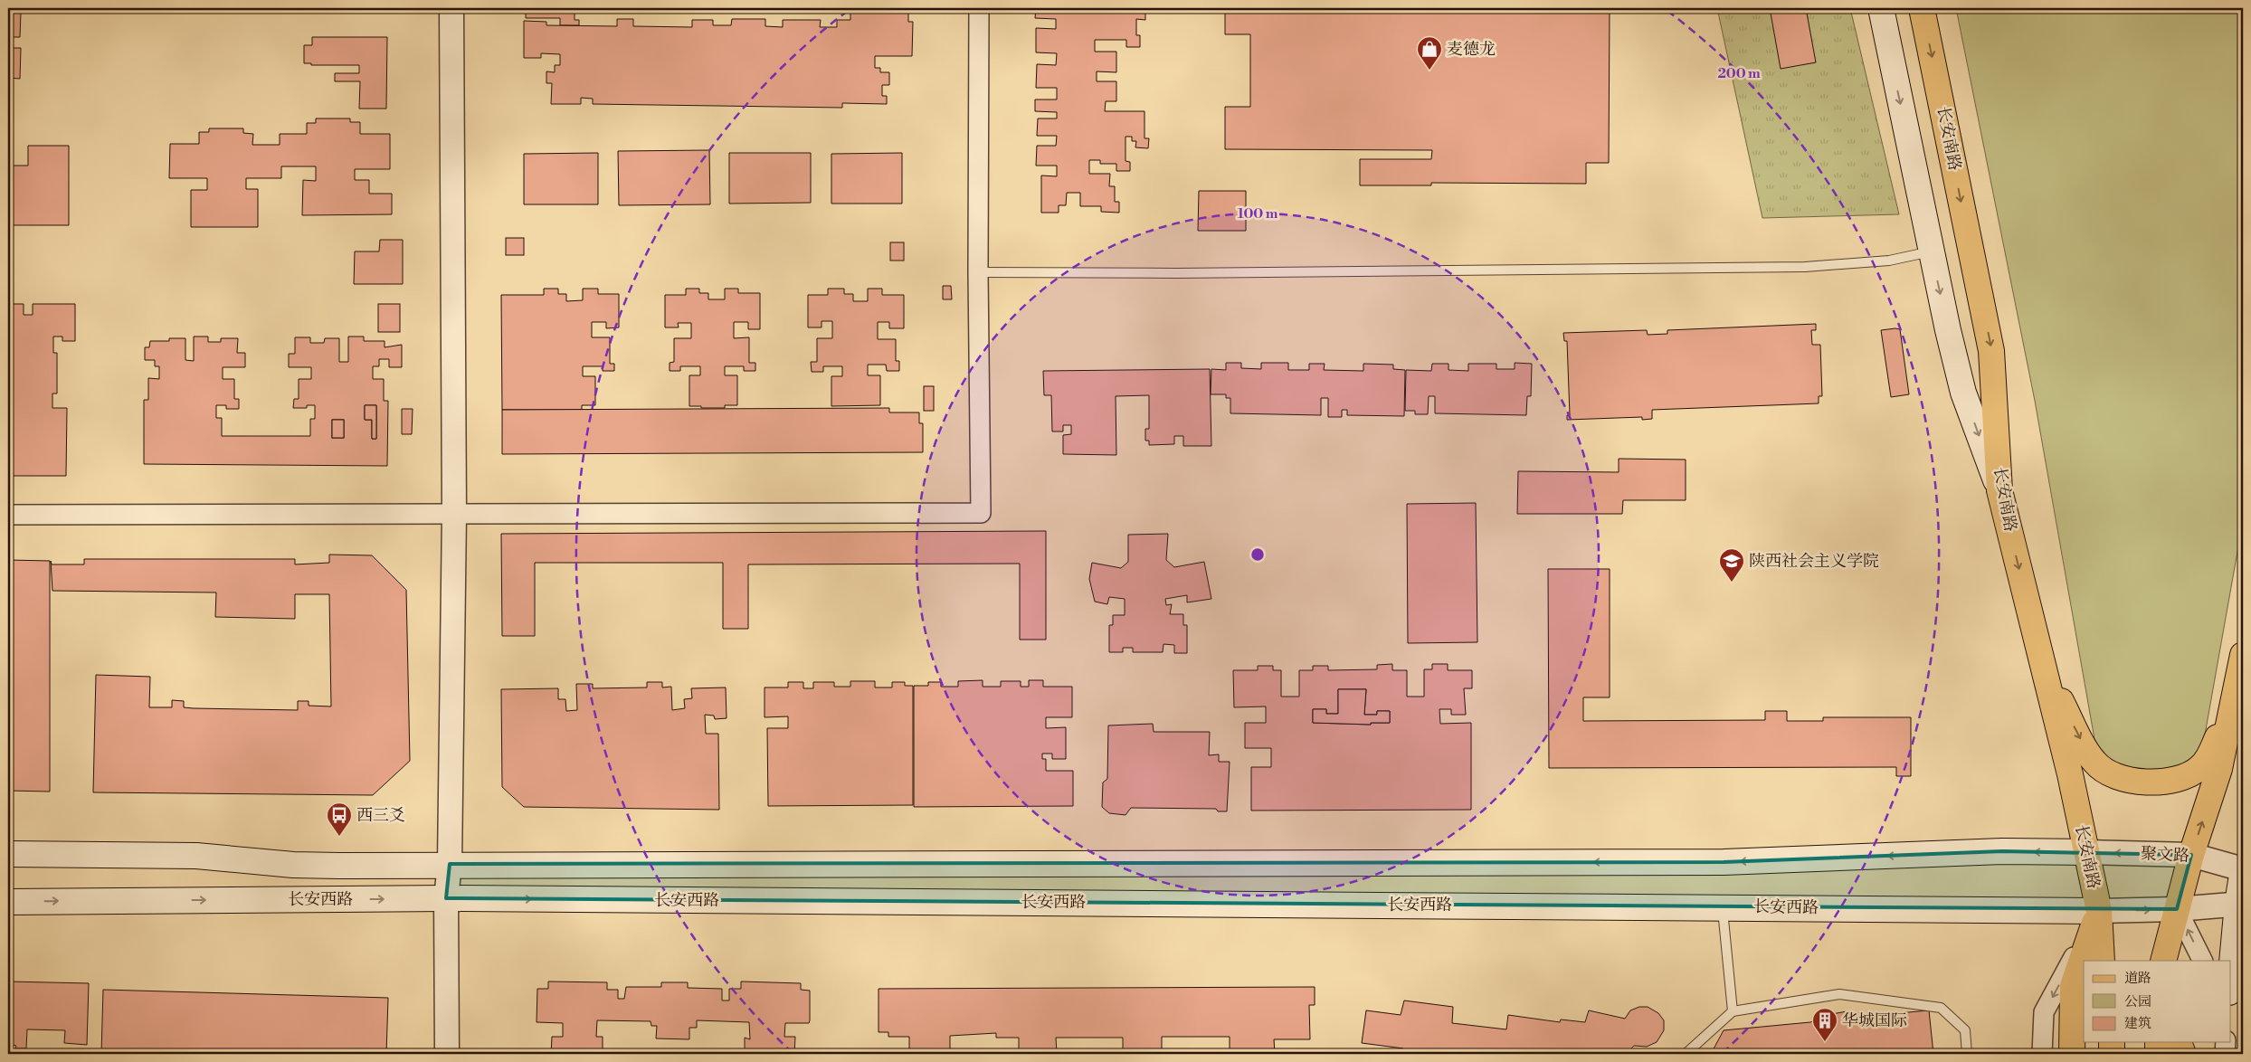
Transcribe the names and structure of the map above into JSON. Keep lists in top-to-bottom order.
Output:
{
  "streets": {
    "main road": ["长安南路", "长安西路"],
    "street": ["聚文路"]
  },
  "crossings": [
    ["长安南路", "聚文路"],
    ["长安南路", "长安西路"]
  ],
  "places": {
    "shop": ["麦德龙"],
    "school or university": ["陕西社会主义学院"],
    "bus stop": ["西三爻"],
    "building": ["华城国际"]
  },
  "legend": ["道路", "公园", "建筑"],
  "rings": ["200 m", "100 m"]
}
